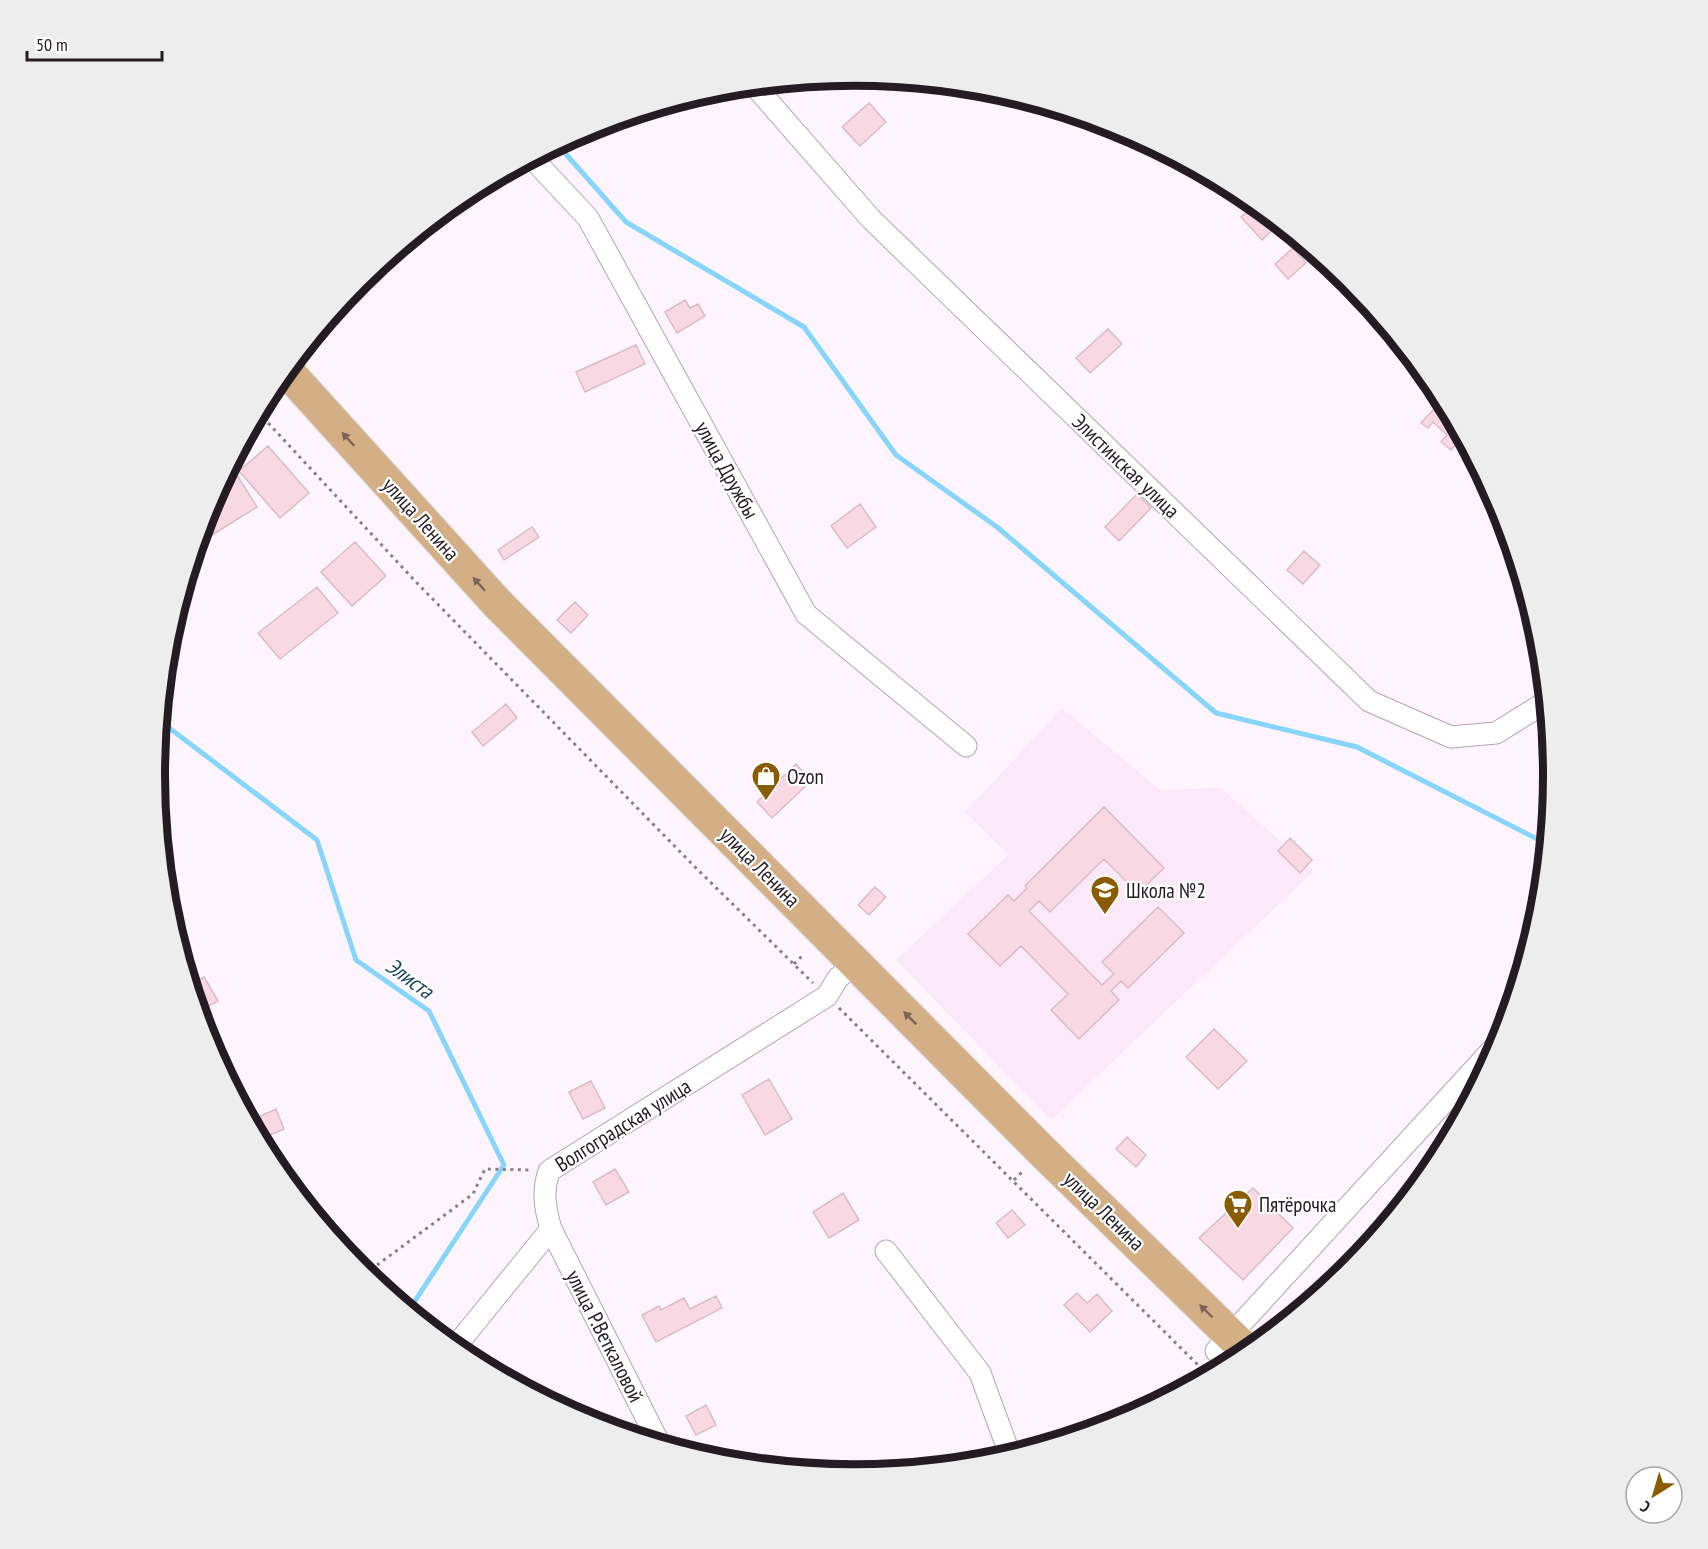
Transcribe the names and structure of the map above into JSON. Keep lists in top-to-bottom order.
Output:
{
  "streets": {
    "main road": ["улица Ленина"],
    "street": [
      "Элистинская улица",
      "улица Дружбы",
      "Волгоградская улица",
      "улица Р.Веткаловой"
    ]
  },
  "crossings": [
    ["улица Ленина", "Волгоградская улица"],
    ["Волгоградская улица", "улица Р.Веткаловой"]
  ],
  "water": ["Элиста"],
  "places": {
    "shop": ["Ozon"],
    "school or university": ["Школа №2"],
    "supermarket": ["Пятёрочка"]
  },
  "scale_bar": "50 m",
  "north": "bottom left"
}
